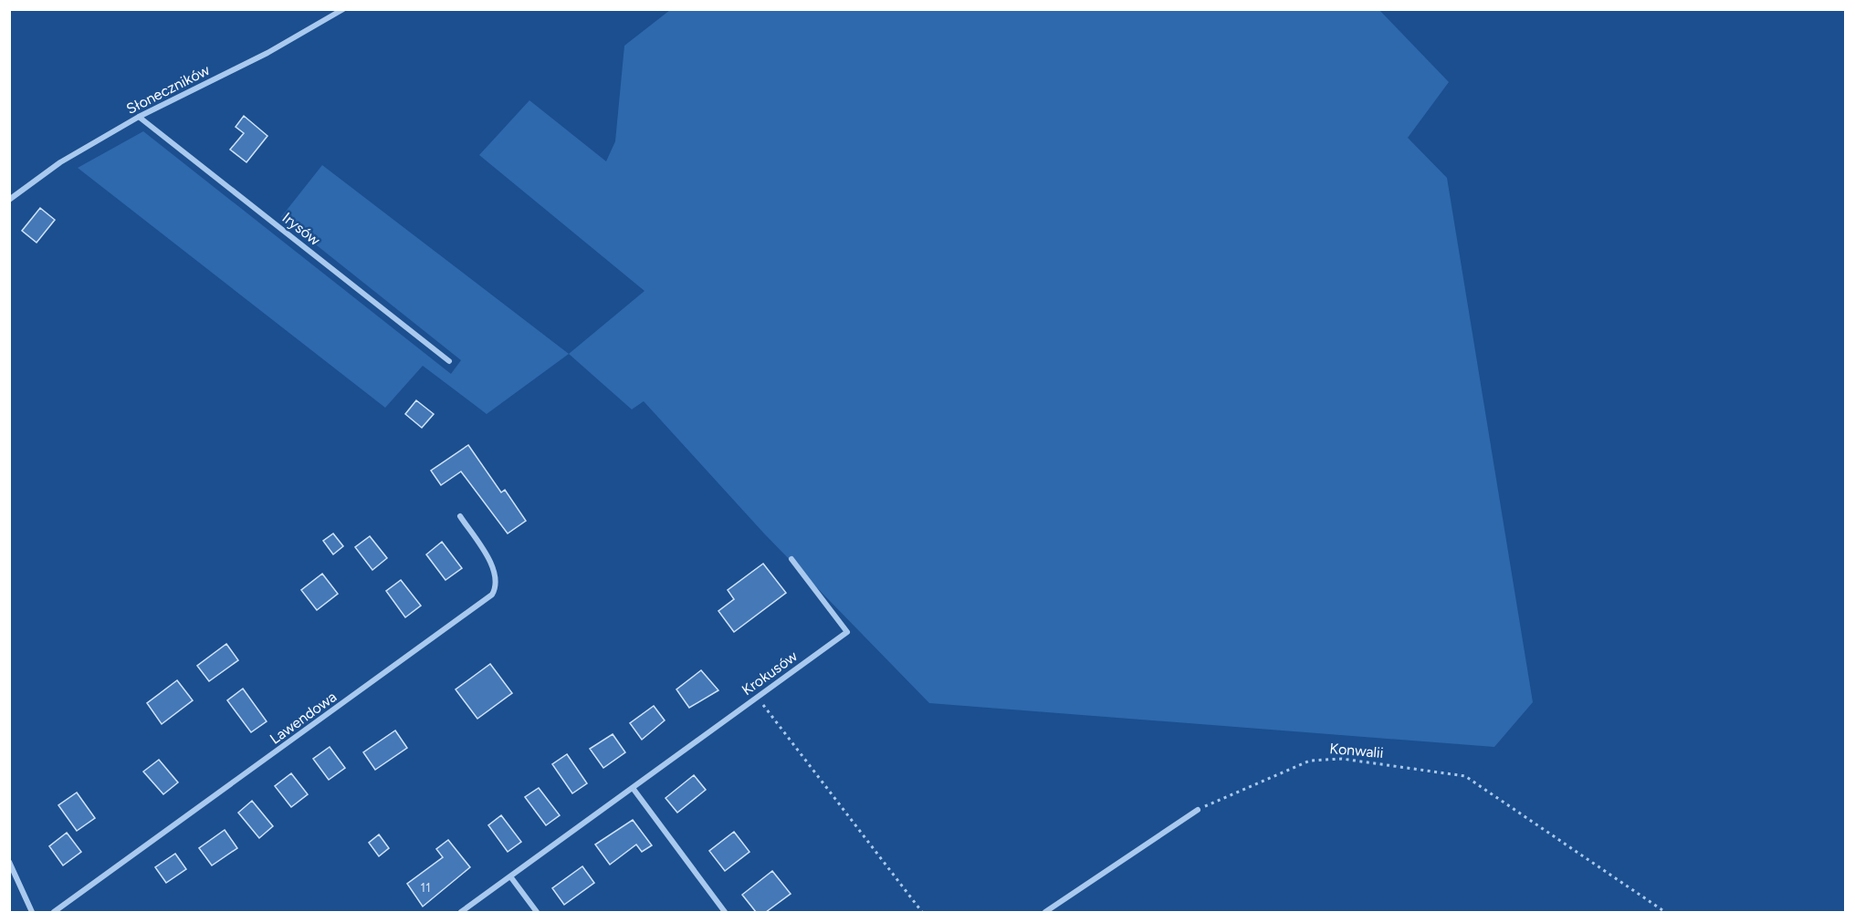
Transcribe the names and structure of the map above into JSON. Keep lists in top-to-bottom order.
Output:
{
  "streets": {
    "street": [
      "Słoneczników",
      "Irysów",
      "Krokusów",
      "Lawendowa"
    ],
    "path": ["Konwalii"]
  },
  "crossings": [
    ["Słoneczników", "Irysów"]
  ],
  "house_numbers": ["11"]
}
